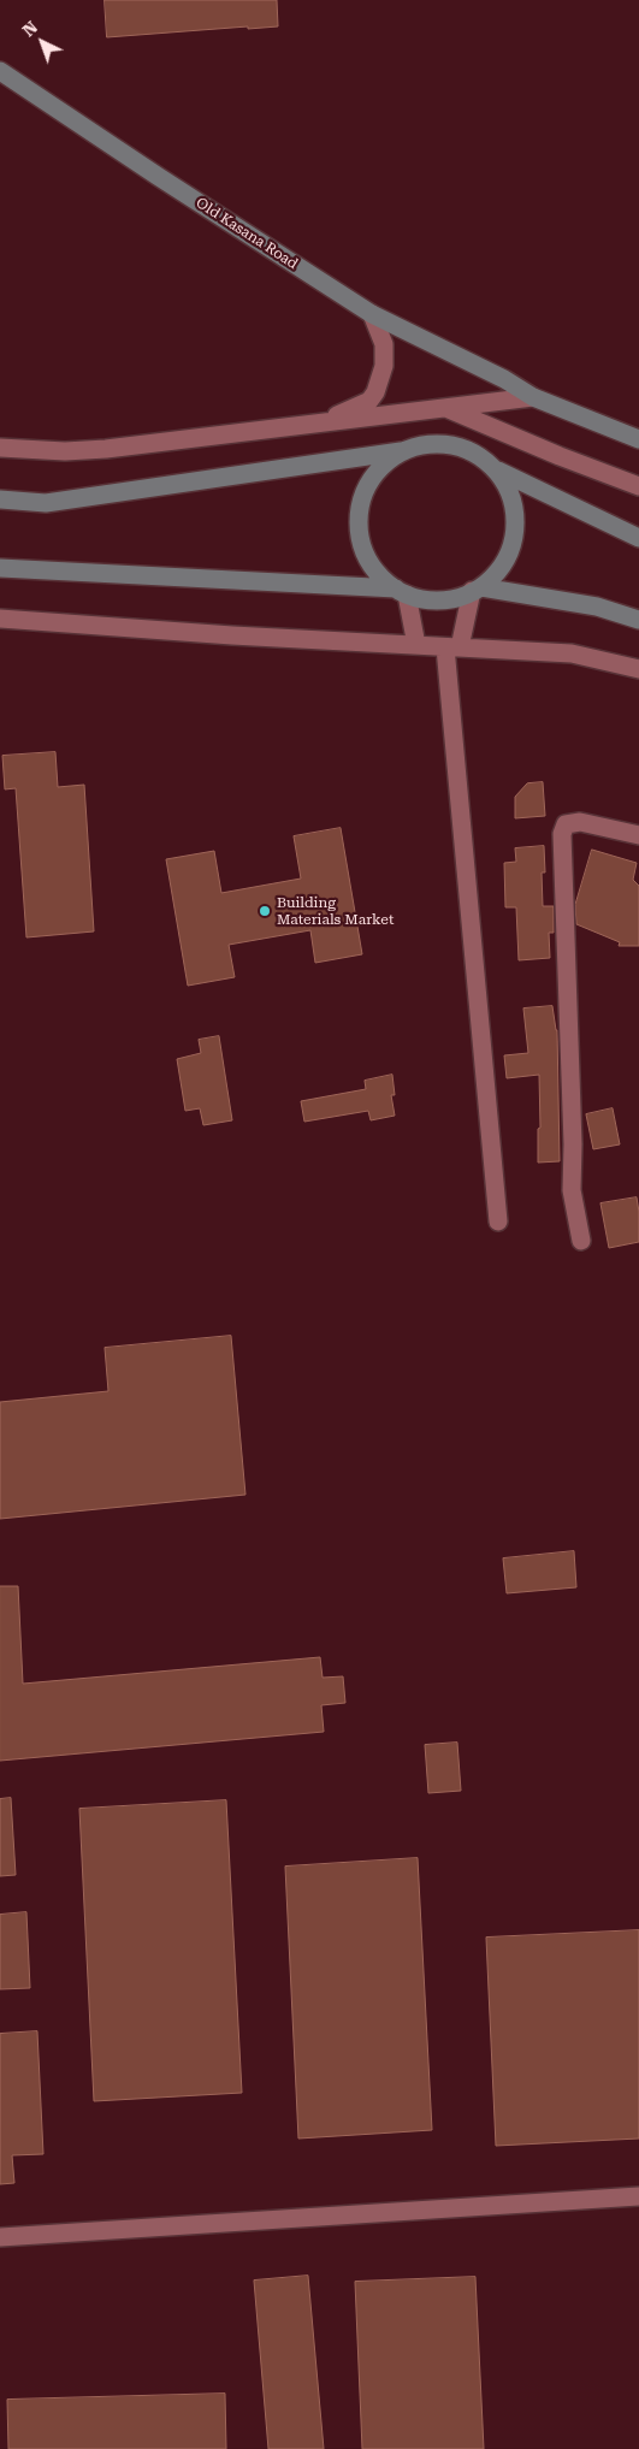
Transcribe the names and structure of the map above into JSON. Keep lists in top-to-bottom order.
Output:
{
  "streets": {
    "main road": ["Old Kasana Road"]
  },
  "places": ["Building Materials Market"],
  "north": "top left"
}
